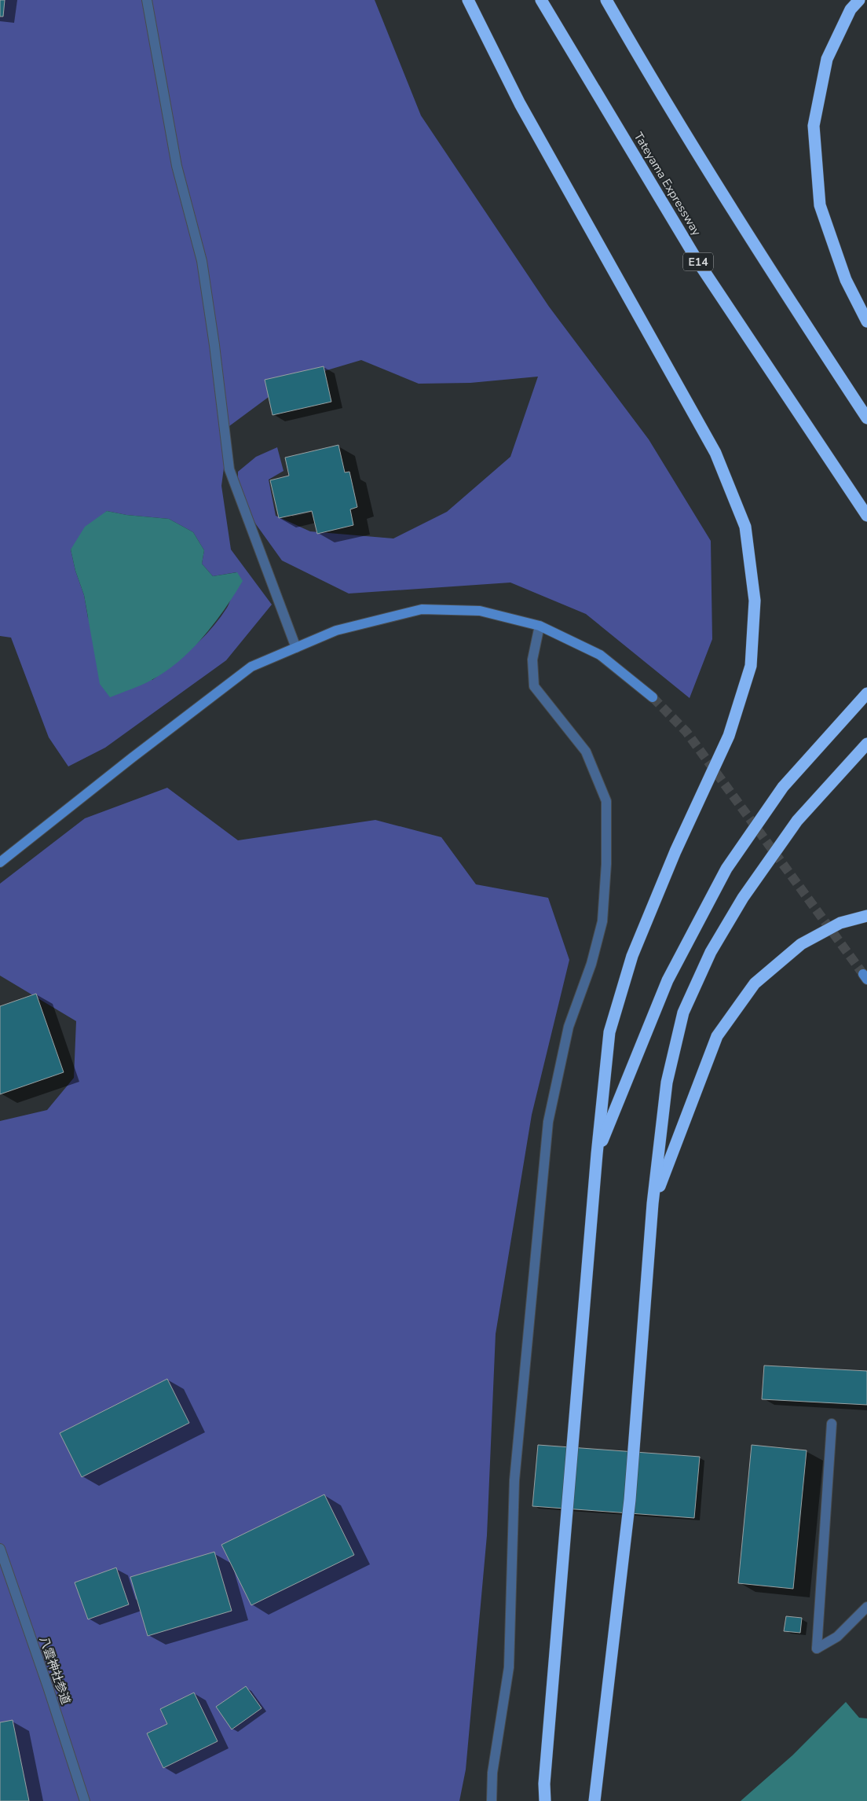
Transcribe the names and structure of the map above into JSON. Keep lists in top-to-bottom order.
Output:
{
  "streets": {
    "highway": ["Tateyama Expressway", "E14"],
    "street": ["八雲神社参道"]
  }
}
